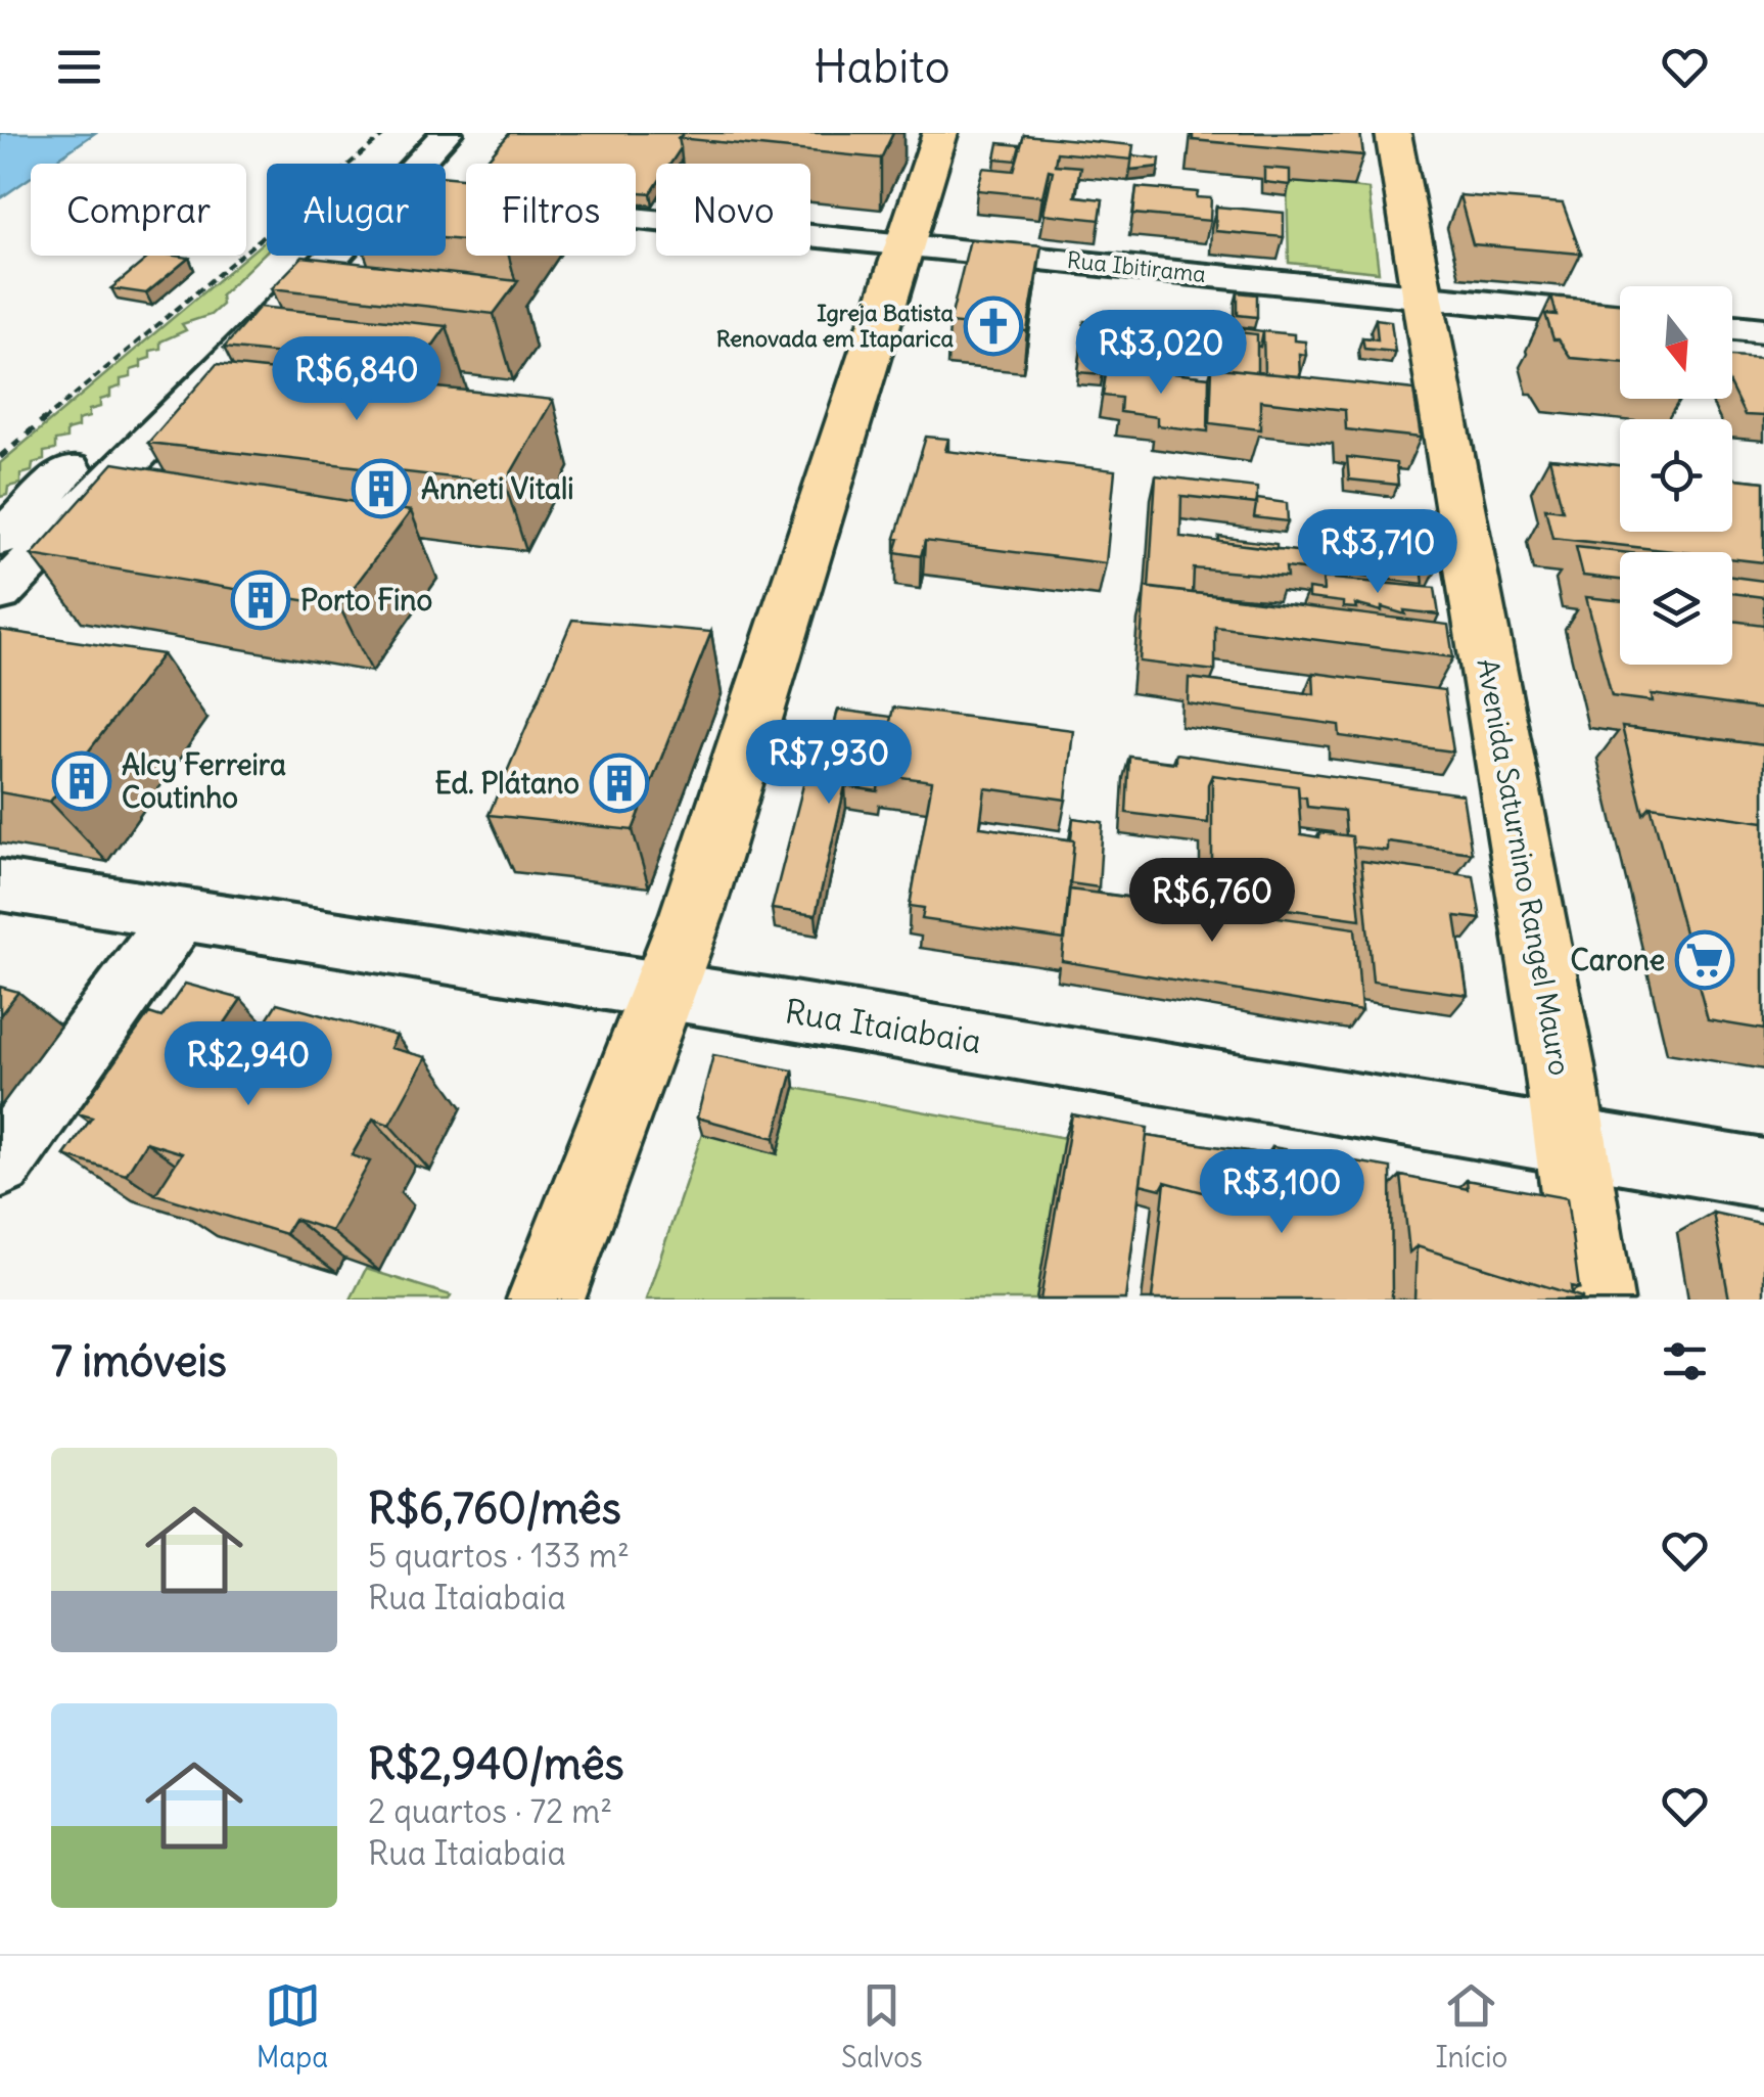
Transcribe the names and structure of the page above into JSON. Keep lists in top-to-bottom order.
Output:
{
  "streets": {
    "main road": ["Avenida Saturnino Rangel Mauro"],
    "street": ["Rua Ibitirama", "Rua Itaiabaia"]
  },
  "crossings": [
    ["Rua Ibitirama", "Avenida Saturnino Rangel Mauro"],
    ["Avenida Saturnino Rangel Mauro", "Rua Itaiabaia"]
  ],
  "places": {
    "church": ["Igreja Batista Renovada em Itaparica"],
    "building": [
      "Anneti Vitali",
      "Porto Fino",
      "Alcy Ferreira Coutinho",
      "Ed. Plátano"
    ],
    "supermarket": ["Carone"]
  },
  "north": "bottom",
  "page": {
    "header": "Habito",
    "chip": [
      "Comprar",
      "Alugar",
      "Filtros",
      "Novo"
    ],
    "price": [
      "R$3,020",
      "R$6,840",
      "R$3,710",
      "R$7,930",
      "R$6,760",
      "R$2,940",
      "R$3,100"
    ],
    "heading": "7 imóveis",
    "list": [
      {
        "name": "R$6,760/mês",
        "note": "5 quartos · 133 m² · Rua Itaiabaia"
      },
      {
        "name": "R$2,940/mês",
        "note": "2 quartos · 72 m² · Rua Itaiabaia"
      }
    ],
    "tabs": ["Mapa", "Salvos", "Início"]
  }
}
